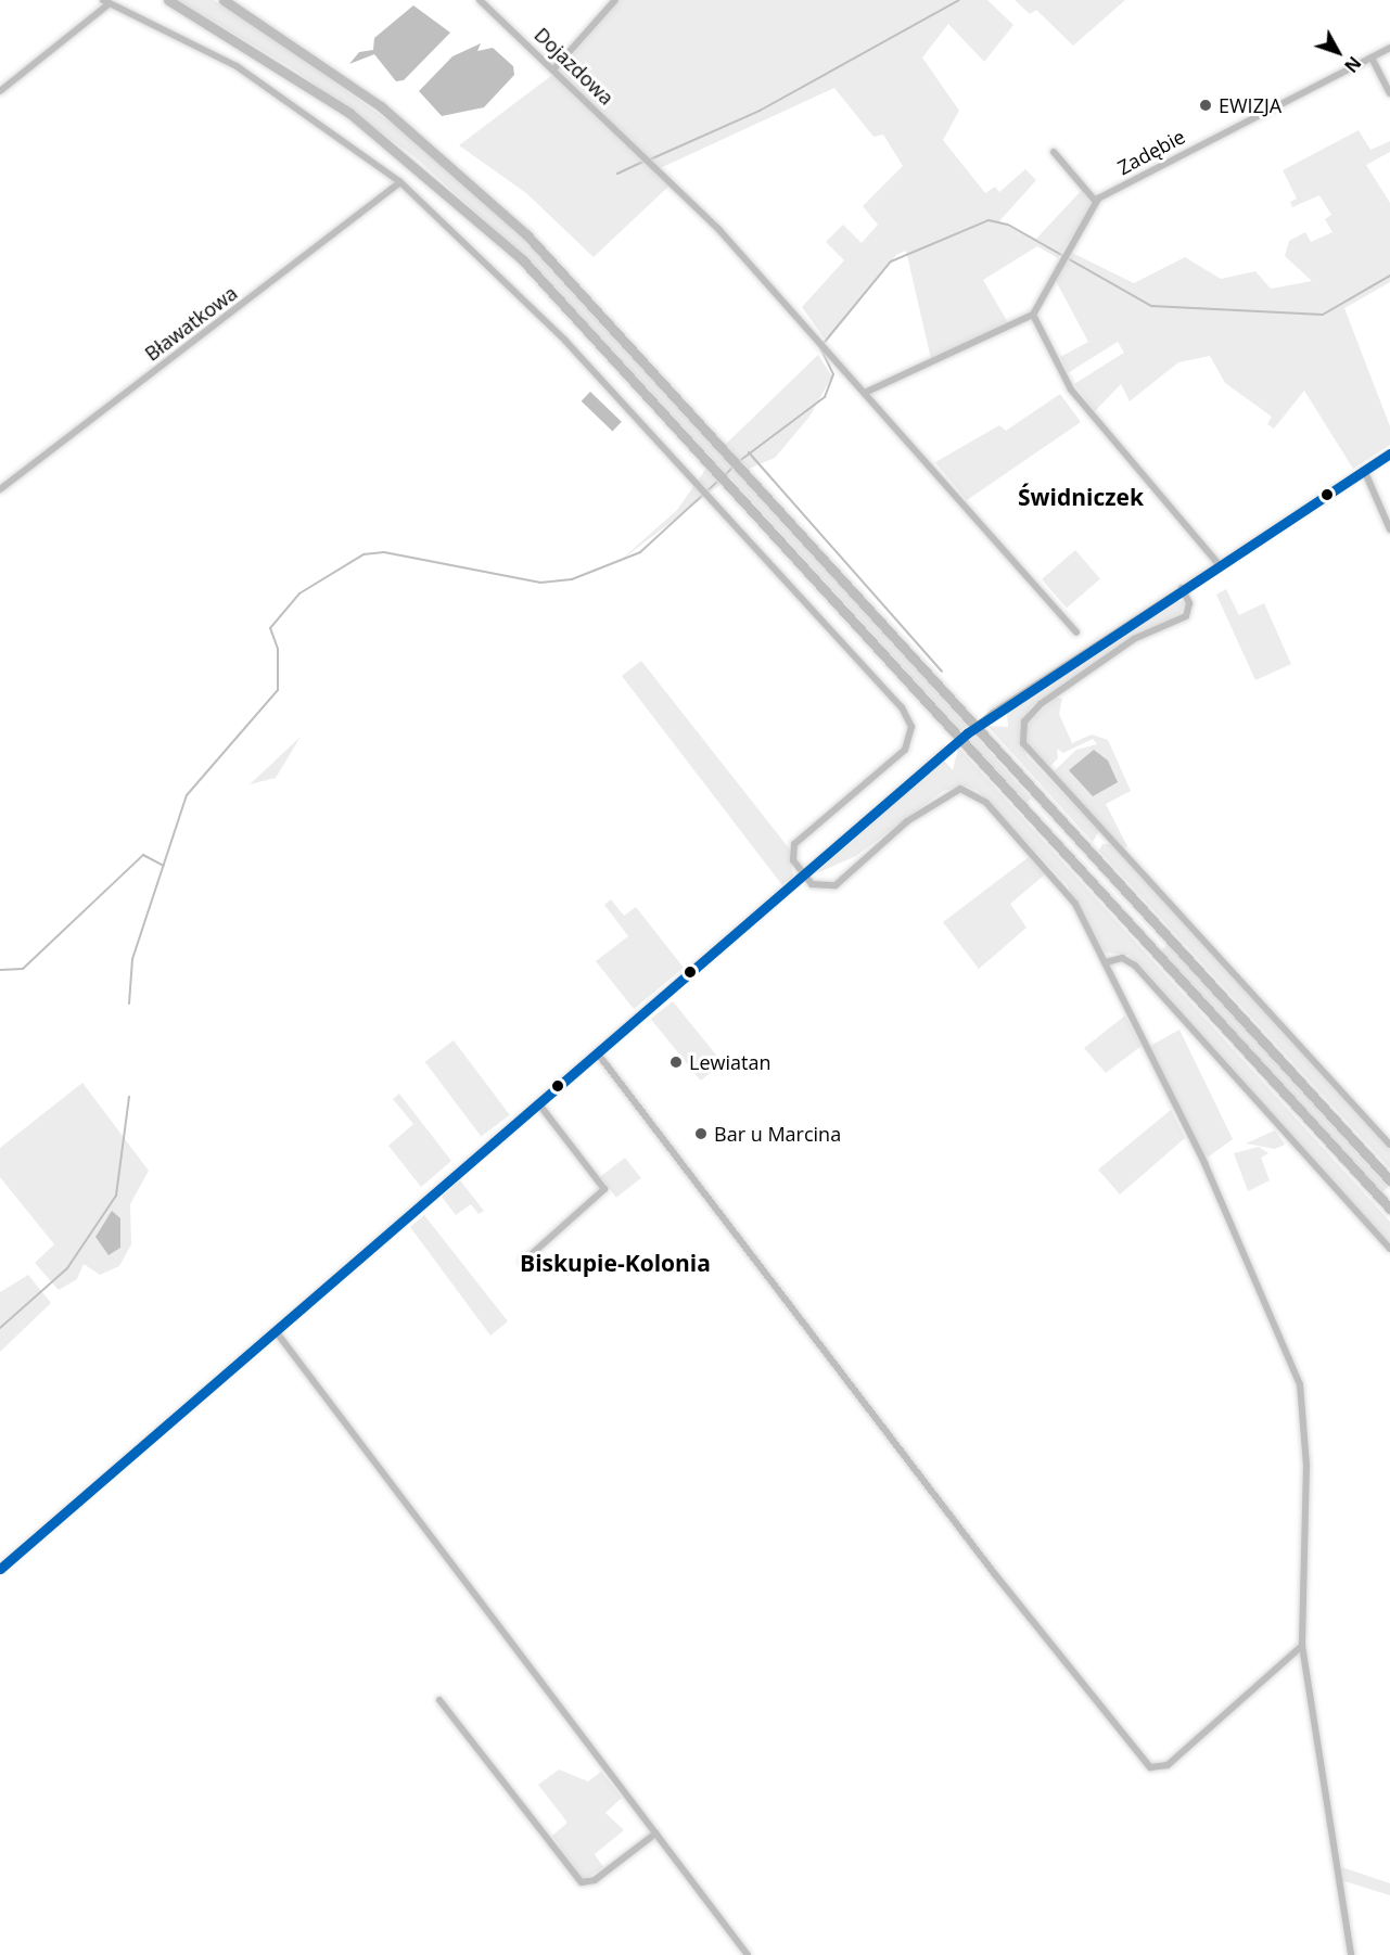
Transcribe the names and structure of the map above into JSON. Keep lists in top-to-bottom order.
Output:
{
  "streets": {
    "street": ["Dojazdowa", "Zadębie", "Bławatkowa"]
  },
  "districts": ["Świdniczek", "Biskupie-Kolonia"],
  "places": ["EWIZJA", "Lewiatan", "Bar u Marcina"],
  "north": "bottom right"
}
